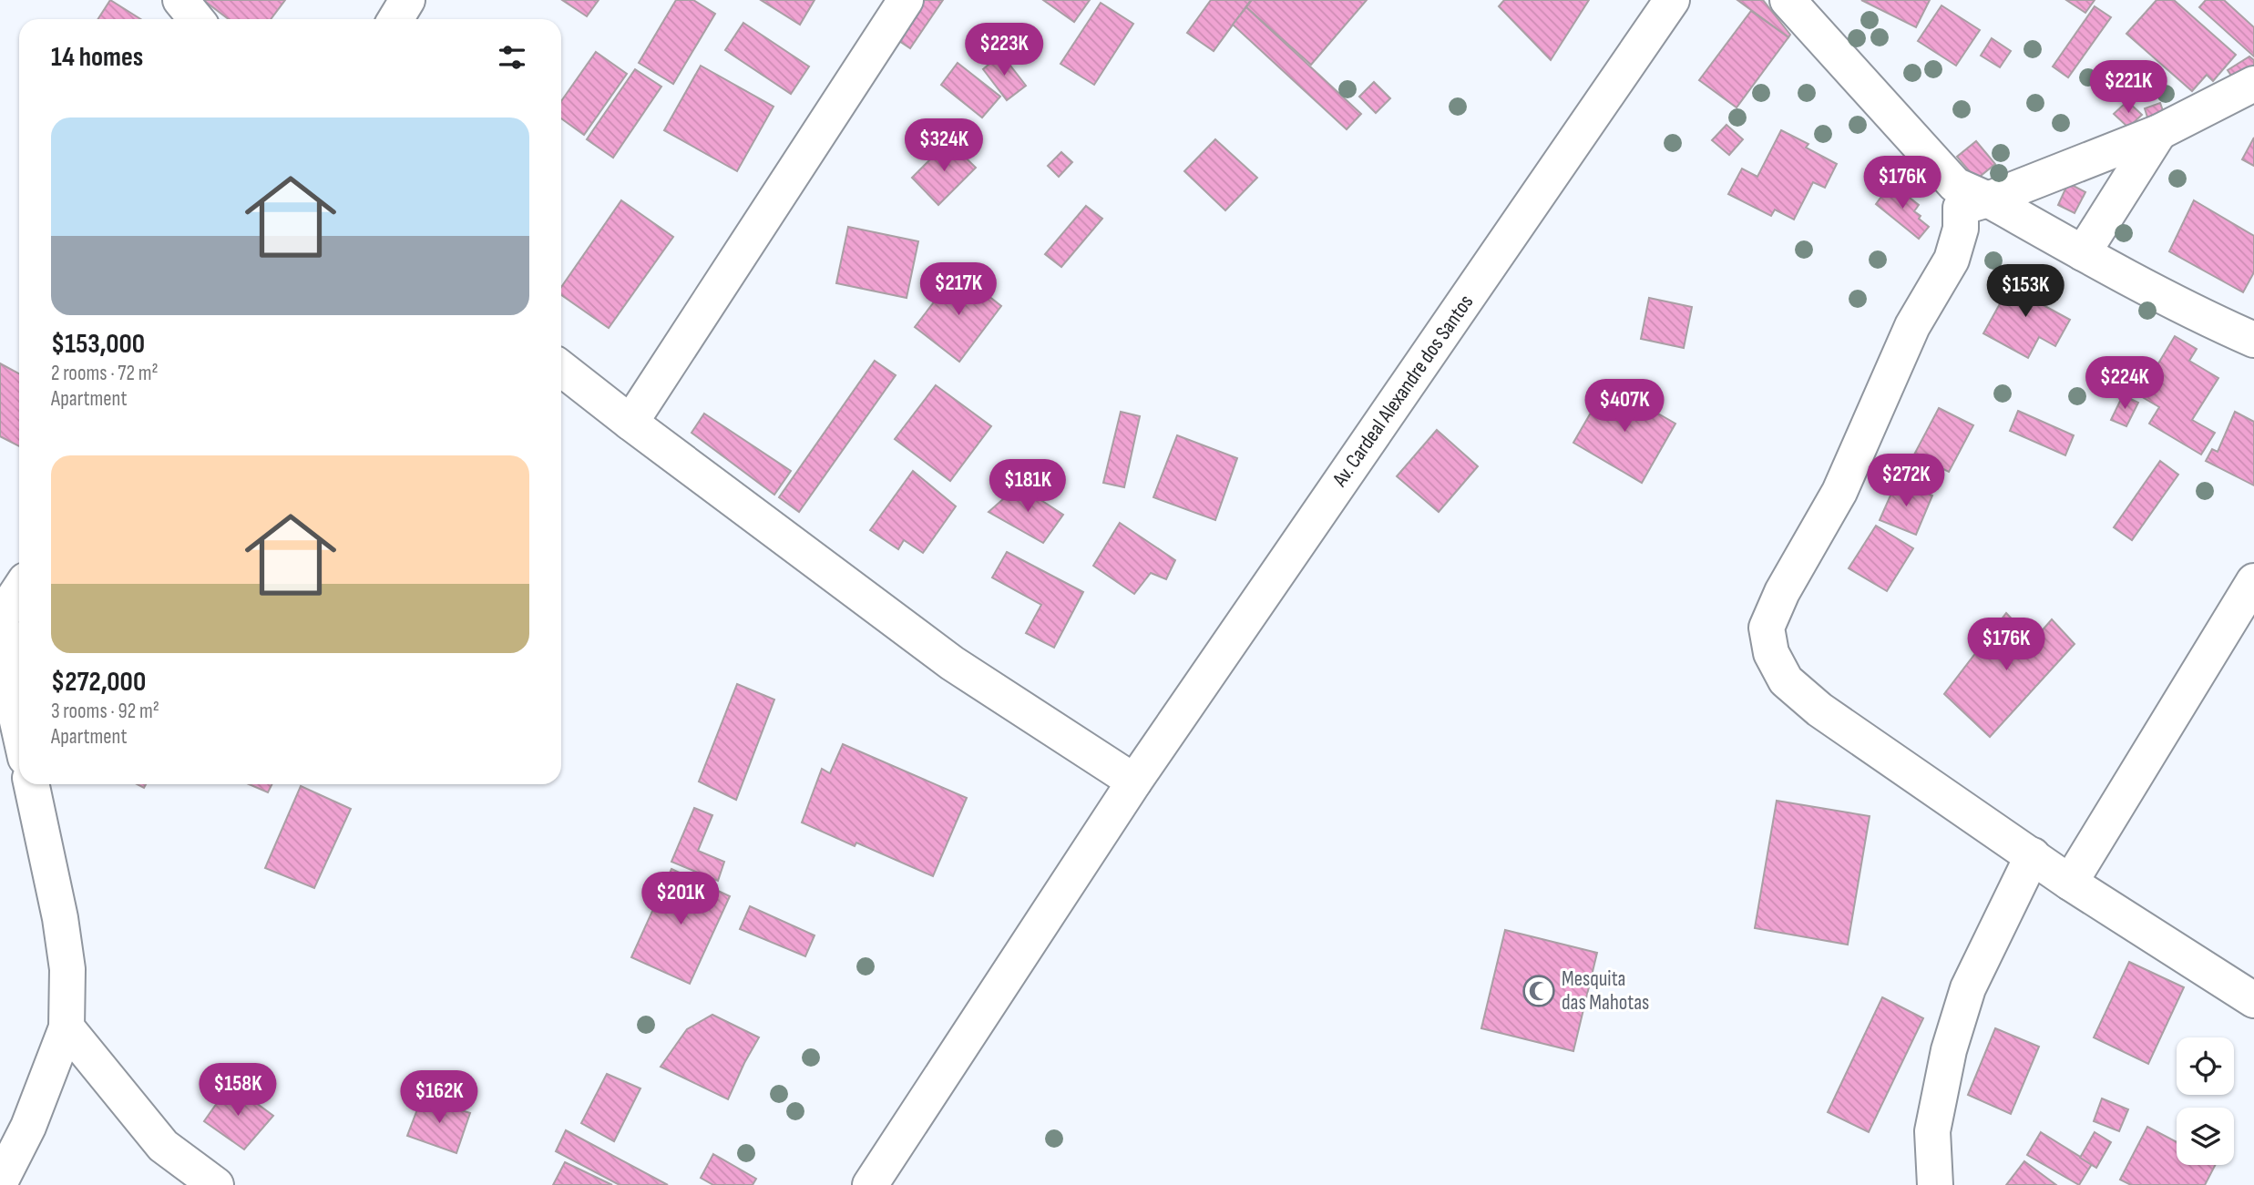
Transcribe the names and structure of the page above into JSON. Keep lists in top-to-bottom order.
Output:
{
  "streets": {
    "street": ["Av. Cardeal Alexandre dos Santos"]
  },
  "places": {
    "mosque": ["Mesquita das Mahotas"]
  },
  "page": {
    "heading": "14 homes",
    "price": [
      "$223K",
      "$221K",
      "$324K",
      "$176K",
      "$217K",
      "$153K",
      "$224K",
      "$407K",
      "$272K",
      "$181K",
      "$176K",
      "$201K",
      "$158K",
      "$162K"
    ],
    "list": [
      {
        "name": "$153,000",
        "note": "2 rooms · 72 m² · Apartment"
      },
      {
        "name": "$272,000",
        "note": "3 rooms · 92 m² · Apartment"
      }
    ]
  }
}
